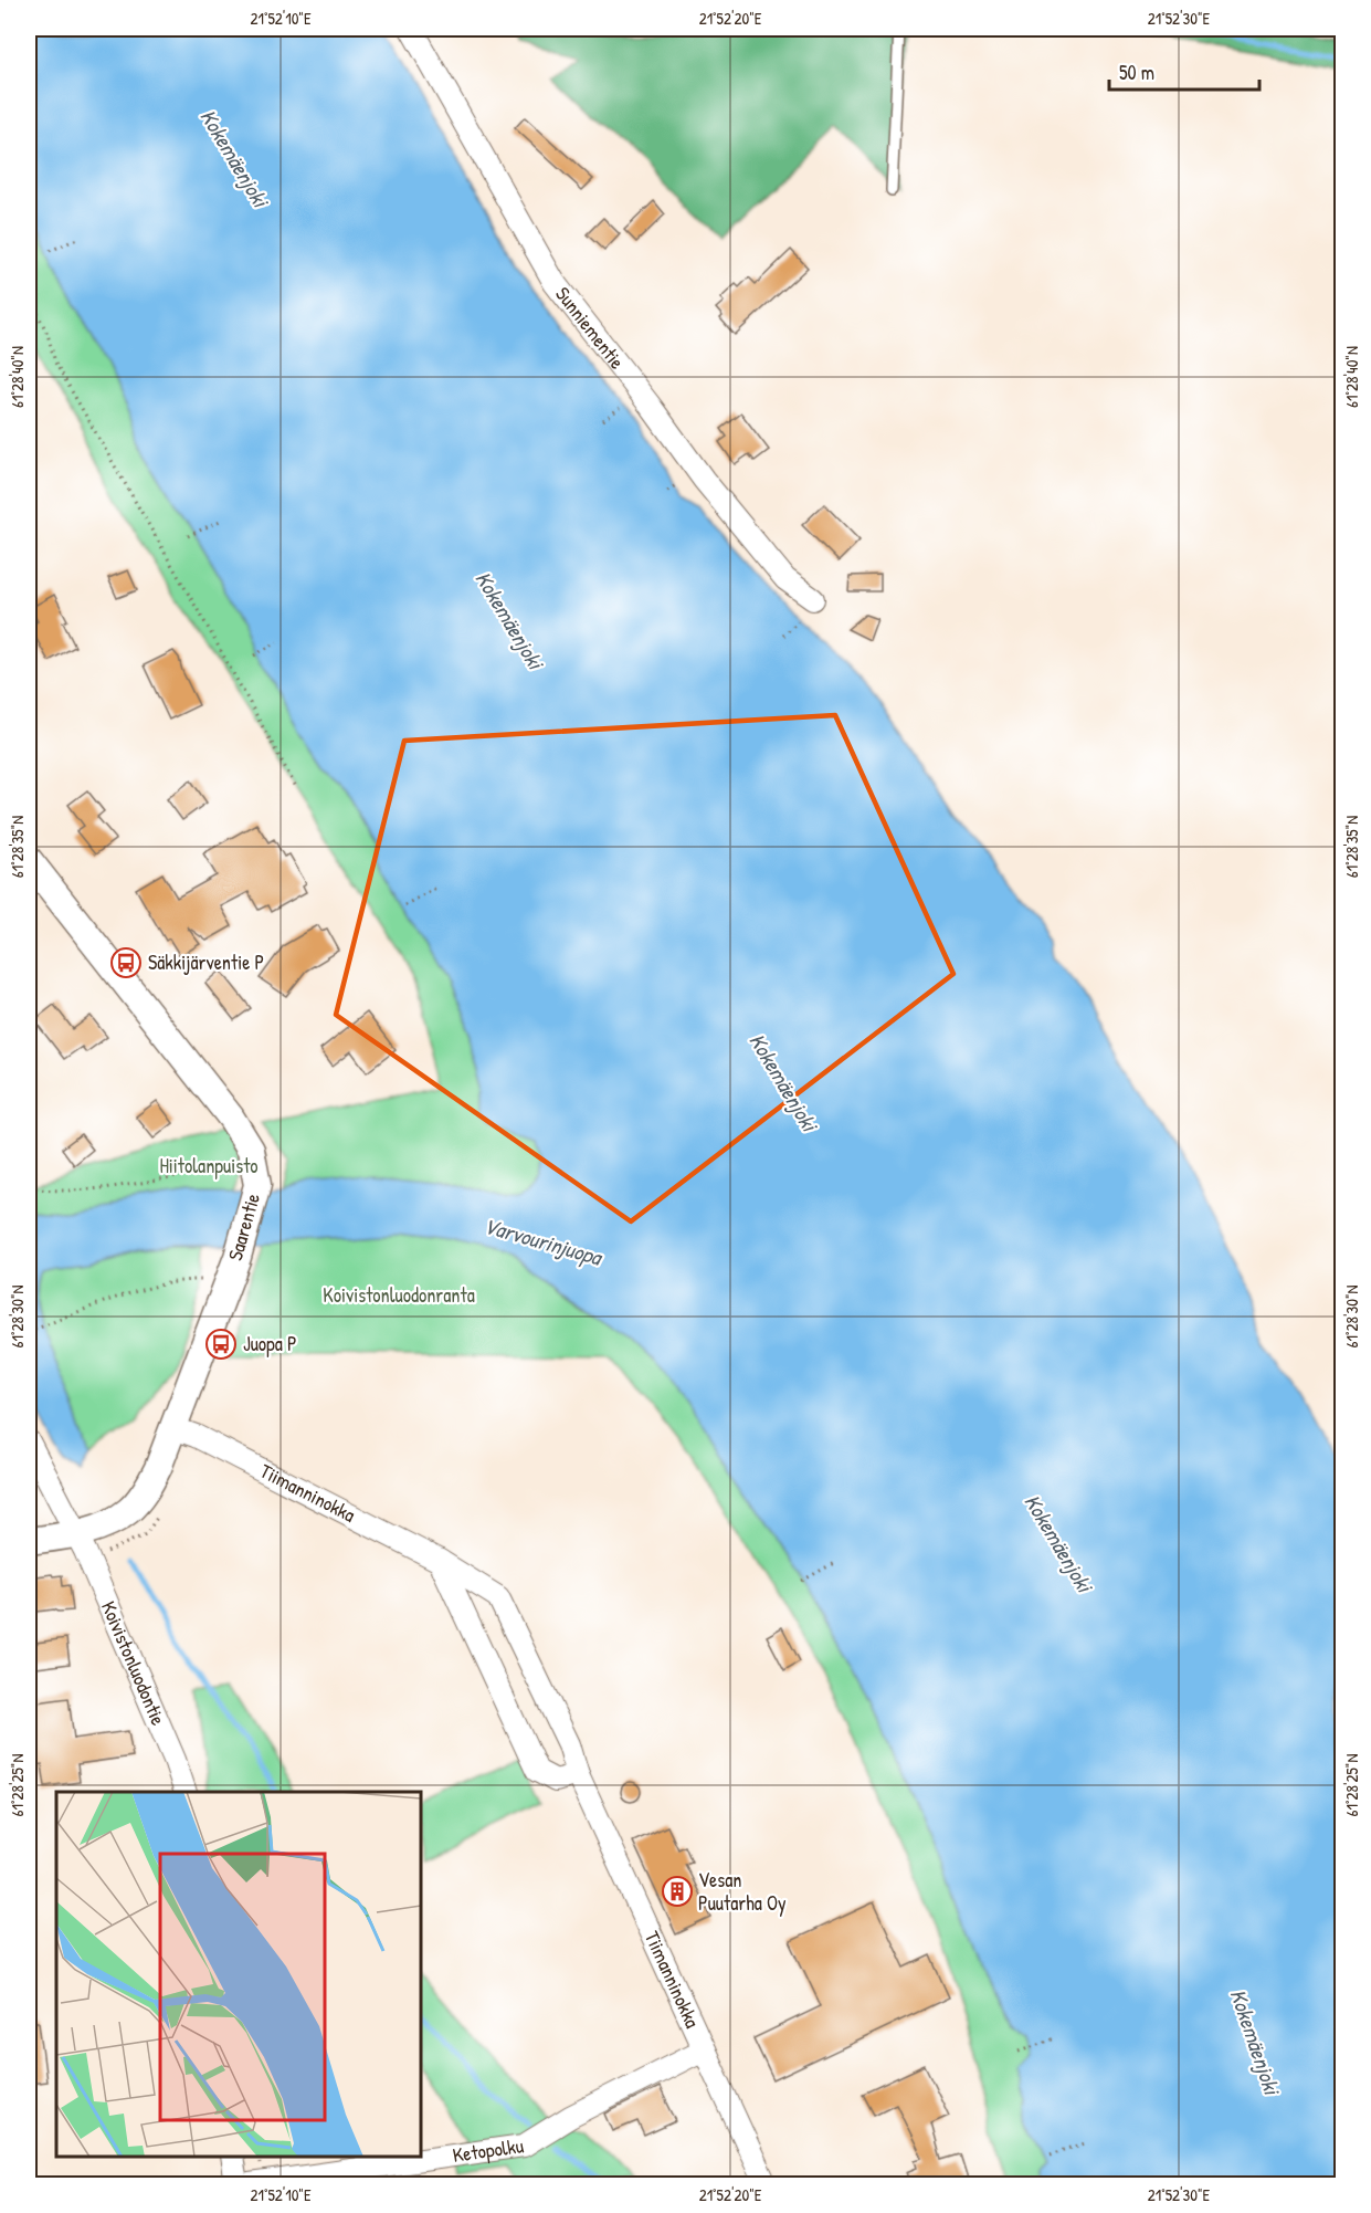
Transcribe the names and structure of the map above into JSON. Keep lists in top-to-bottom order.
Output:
{
  "streets": {
    "street": [
      "Sunniementie",
      "Saarentie",
      "Tiimanninokka",
      "Koivistonluodontie",
      "Ketopolku"
    ]
  },
  "crossings": [
    ["Saarentie", "Tiimanninokka"],
    ["Saarentie", "Koivistonluodontie"],
    ["Tiimanninokka", "Ketopolku"]
  ],
  "water": ["Kokemäenjoki", "Varvourinjuopa"],
  "parks": ["Hiitolanpuisto", "Koivistonluodonranta"],
  "places": {
    "bus stop": ["Säkkijärventie P", "Juopa P"],
    "building": ["Vesan Puutarha Oy"]
  },
  "scale_bar": "50 m",
  "coordinates": [
    "21°52'10\"E",
    "21°52'20\"E",
    "21°52'30\"E",
    "61°28'40\"N",
    "61°28'35\"N",
    "61°28'30\"N",
    "61°28'25\"N"
  ]
}
